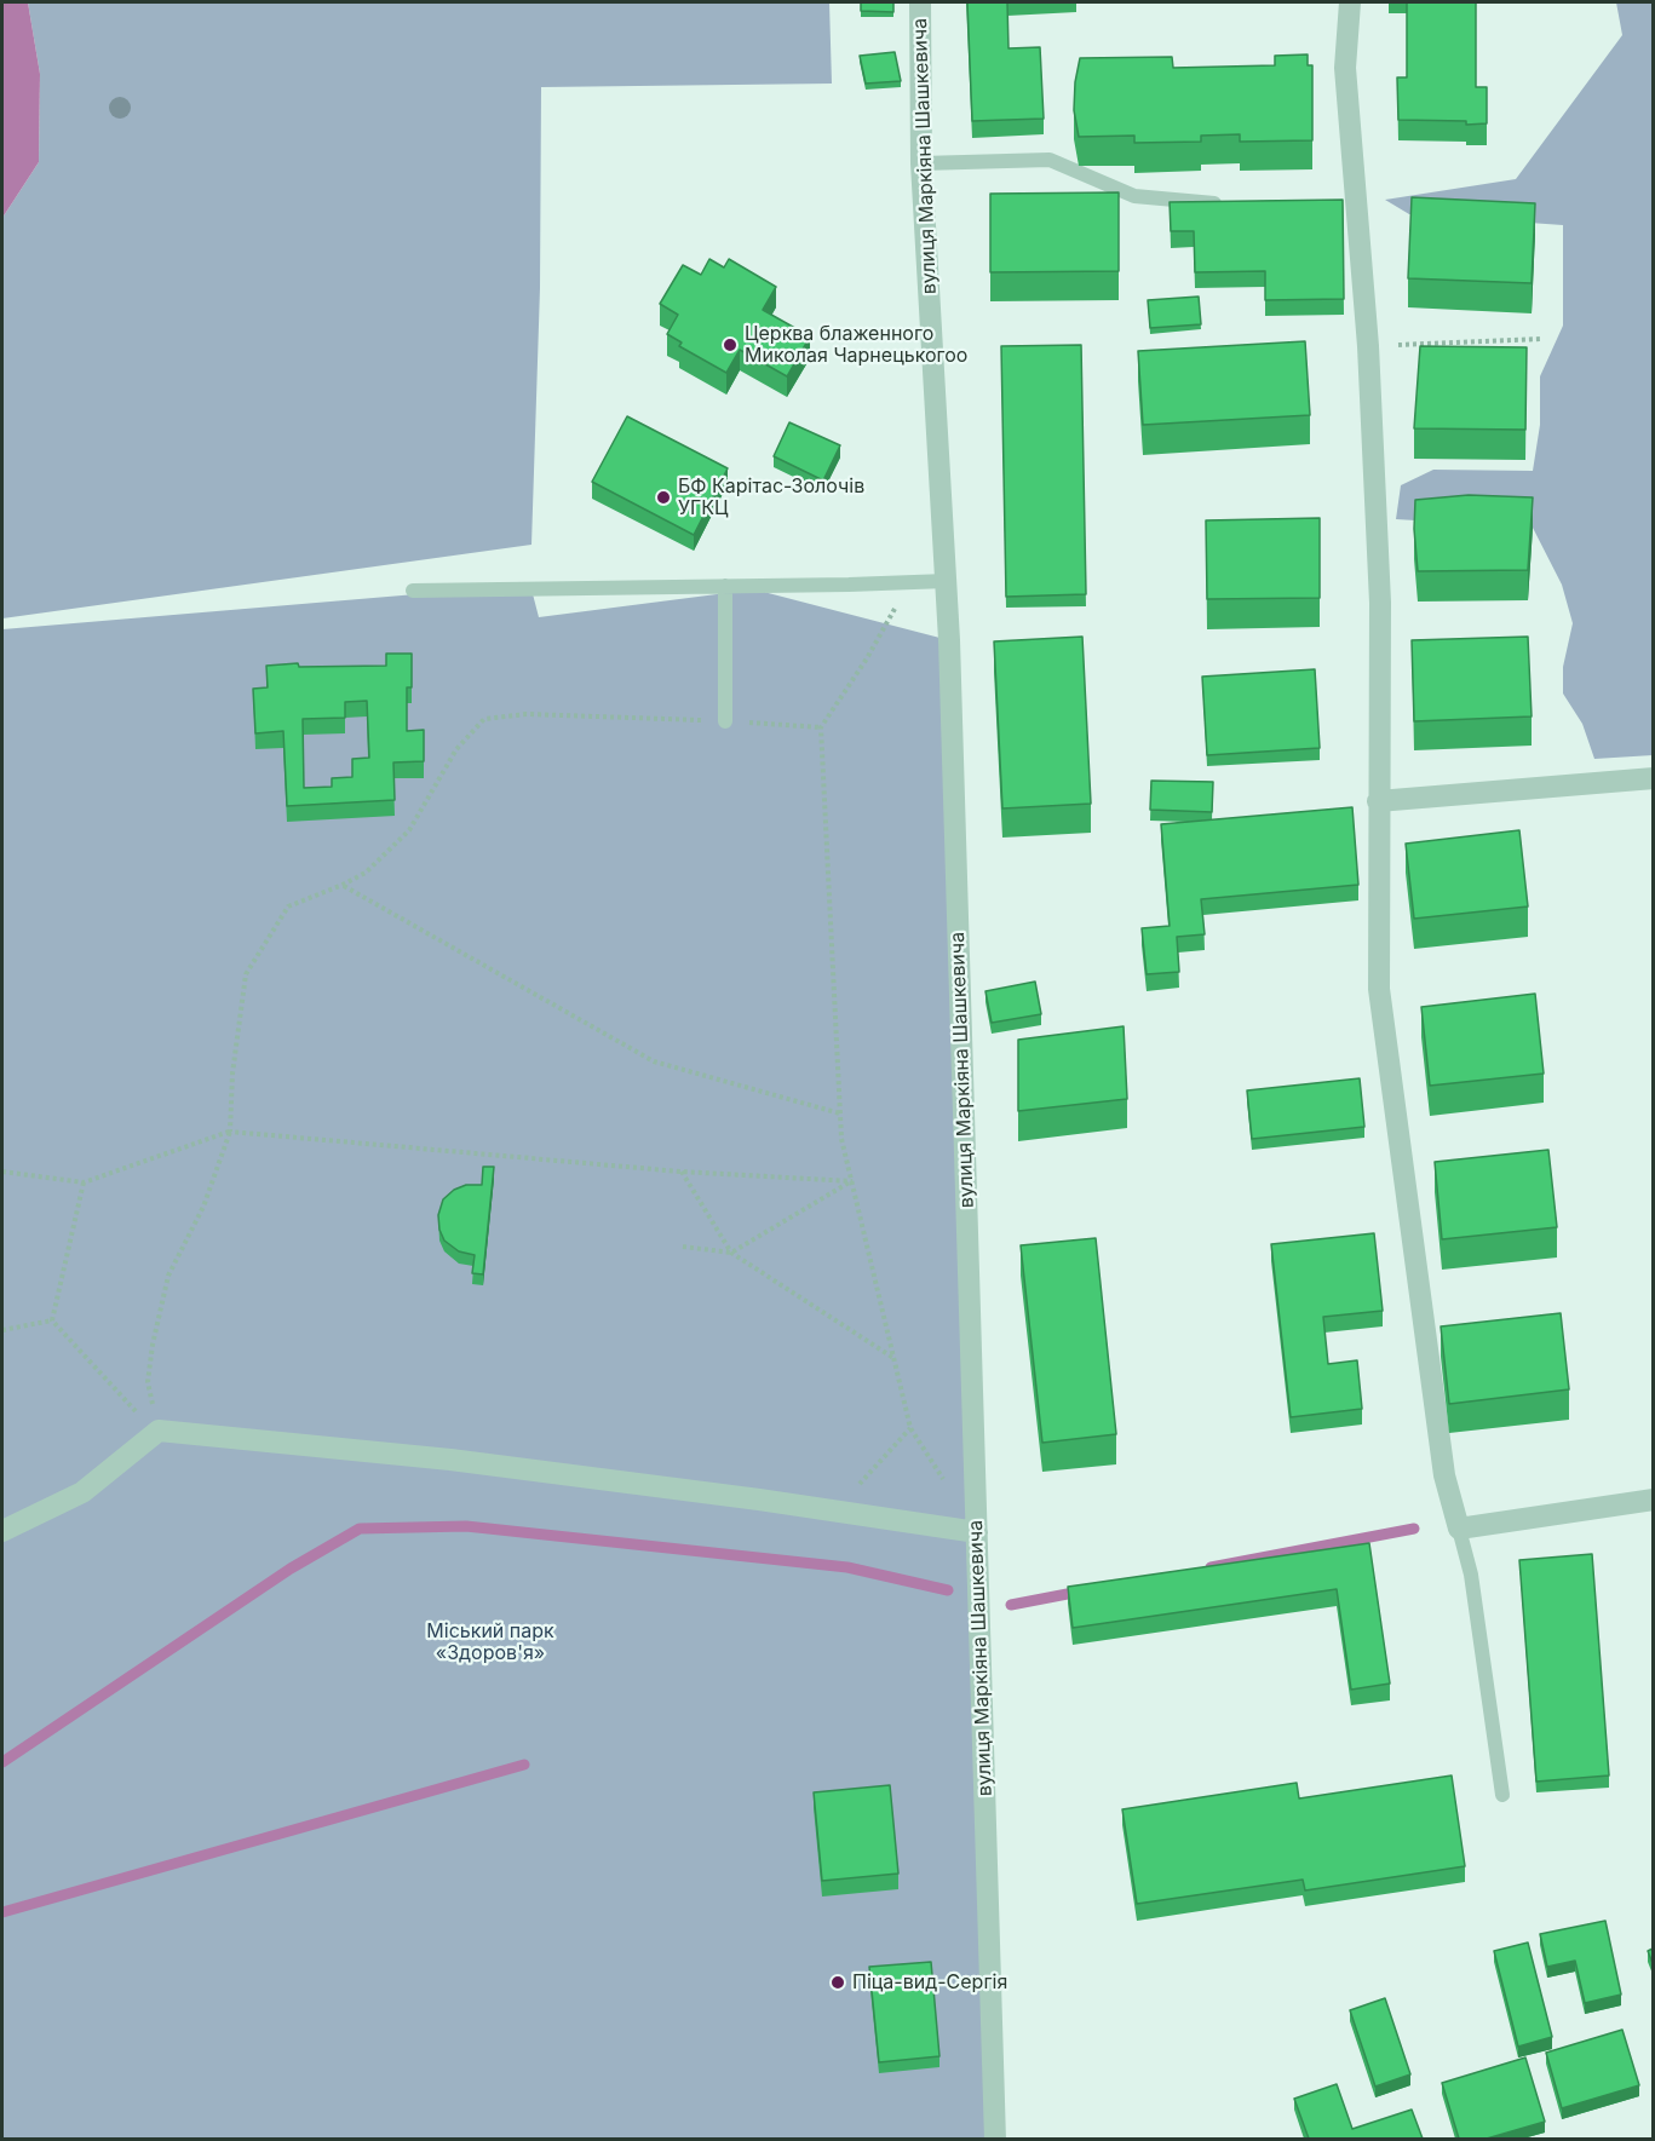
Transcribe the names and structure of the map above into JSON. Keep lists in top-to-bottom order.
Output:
{
  "streets": {
    "street": ["вулиця Маркіяна Шашкевича"]
  },
  "parks": ["Міський парк «Здоров'я»"],
  "places": ["Церква блаженного Миколая Чарнецькогоо", "БФ Карітас-Золочів УГКЦ", "Піца-вид-Сергія"]
}
